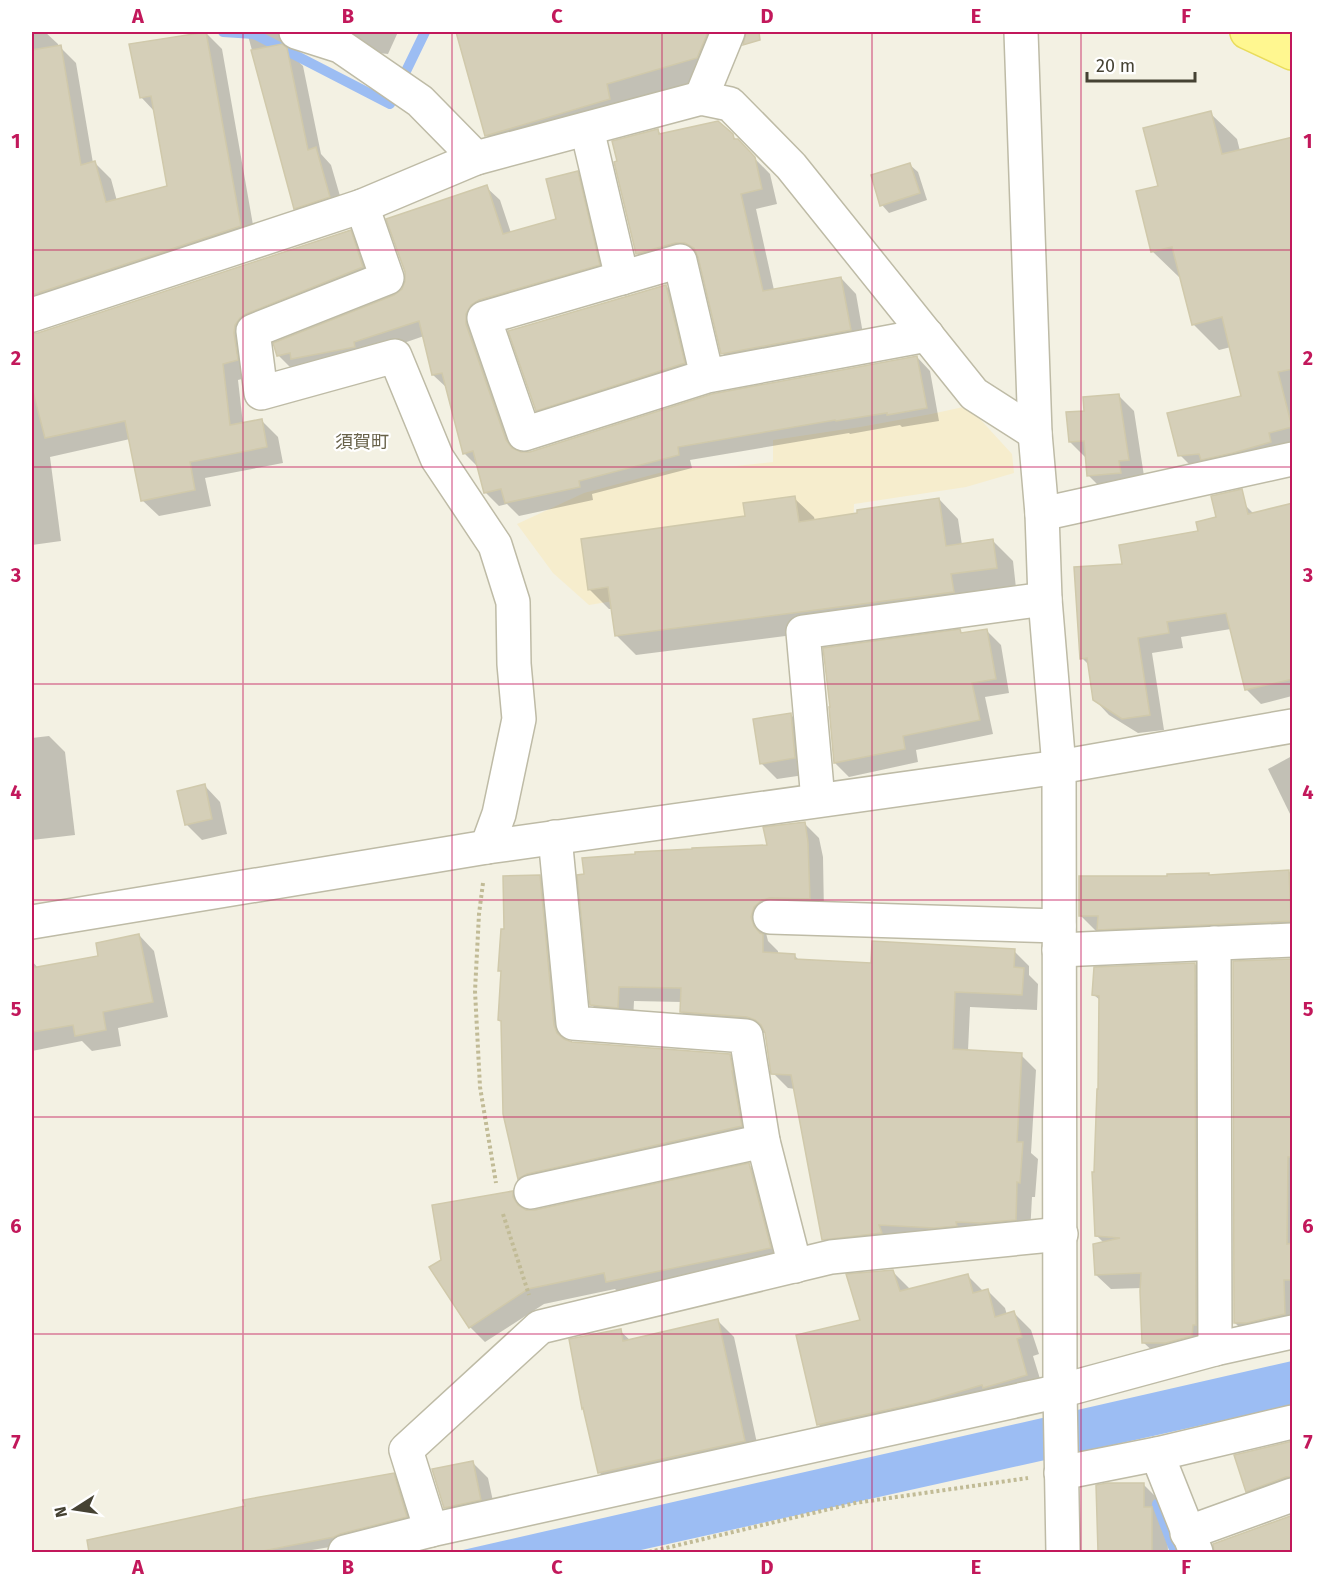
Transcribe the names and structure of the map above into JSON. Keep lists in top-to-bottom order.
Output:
{
  "districts": ["須賀町"],
  "scale_bar": "20 m",
  "north": "left",
  "grid": {
    "columns": [
      "A",
      "B",
      "C",
      "D",
      "E",
      "F"
    ],
    "rows": [
      "1",
      "2",
      "3",
      "4",
      "5",
      "6",
      "7"
    ]
  }
}
